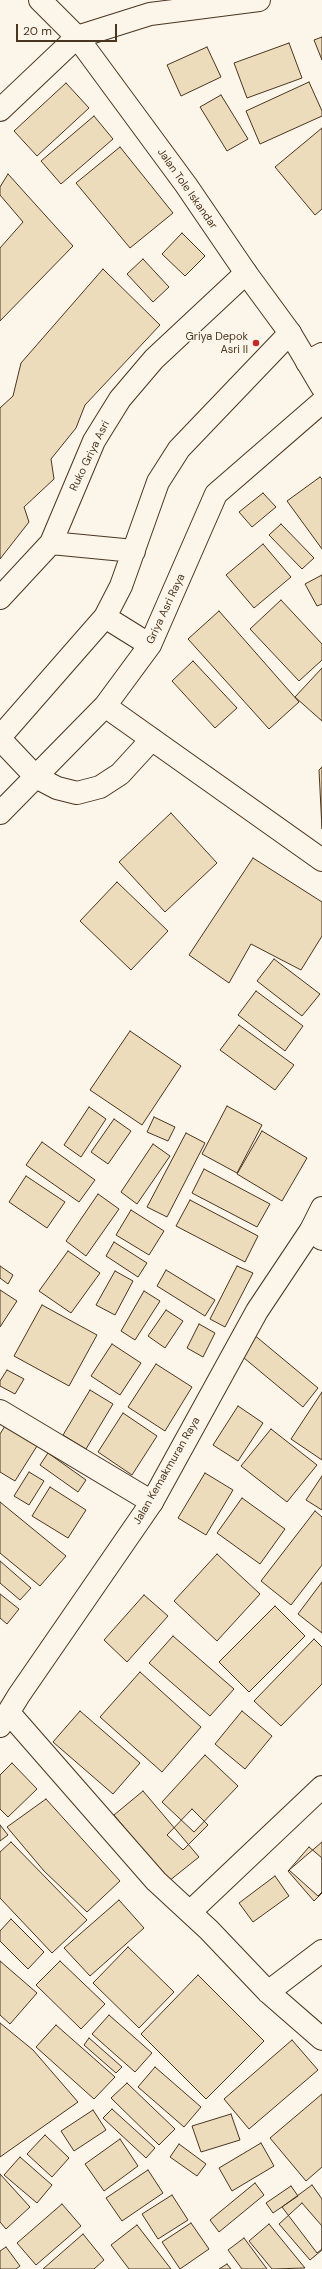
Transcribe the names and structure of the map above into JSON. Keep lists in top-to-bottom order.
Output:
{
  "streets": {
    "street": [
      "Jalan Tole Iskandar",
      "Ruko Griya Asri",
      "Griya Asri Raya",
      "Jalan Kemakmuran Raya"
    ]
  },
  "crossings": [
    ["Jalan Tole Iskandar", "Ruko Griya Asri"]
  ],
  "places": ["Griya Depok Asri II"],
  "scale_bar": "20 m"
}
